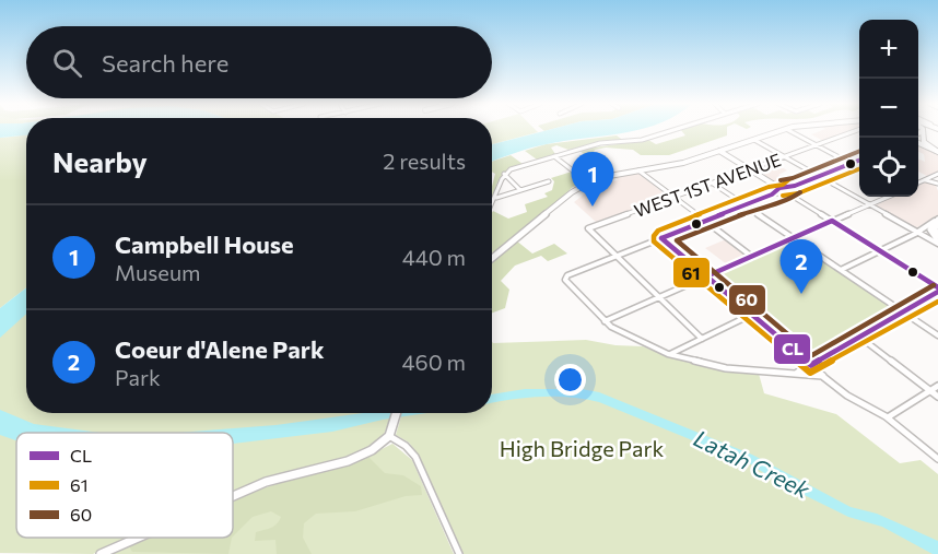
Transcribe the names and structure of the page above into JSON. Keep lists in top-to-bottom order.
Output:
{
  "streets": {
    "street": ["WEST 1ST AVENUE"]
  },
  "water": ["Latah Creek"],
  "parks": ["High Bridge Park"],
  "lines": ["transit line 60", "transit line CL", "transit line 61"],
  "legend": ["CL", "61", "60"],
  "page": {
    "map_buttons": ["+", "−"],
    "search": "Search here",
    "heading": ["Nearby", "2 results"],
    "pins": ["1", "2"],
    "list": [
      {
        "mark": "1",
        "name": "Campbell House",
        "note": "Museum",
        "value": "440 m"
      },
      {
        "mark": "2",
        "name": "Coeur d'Alene Park",
        "note": "Park",
        "value": "460 m"
      }
    ]
  }
}
